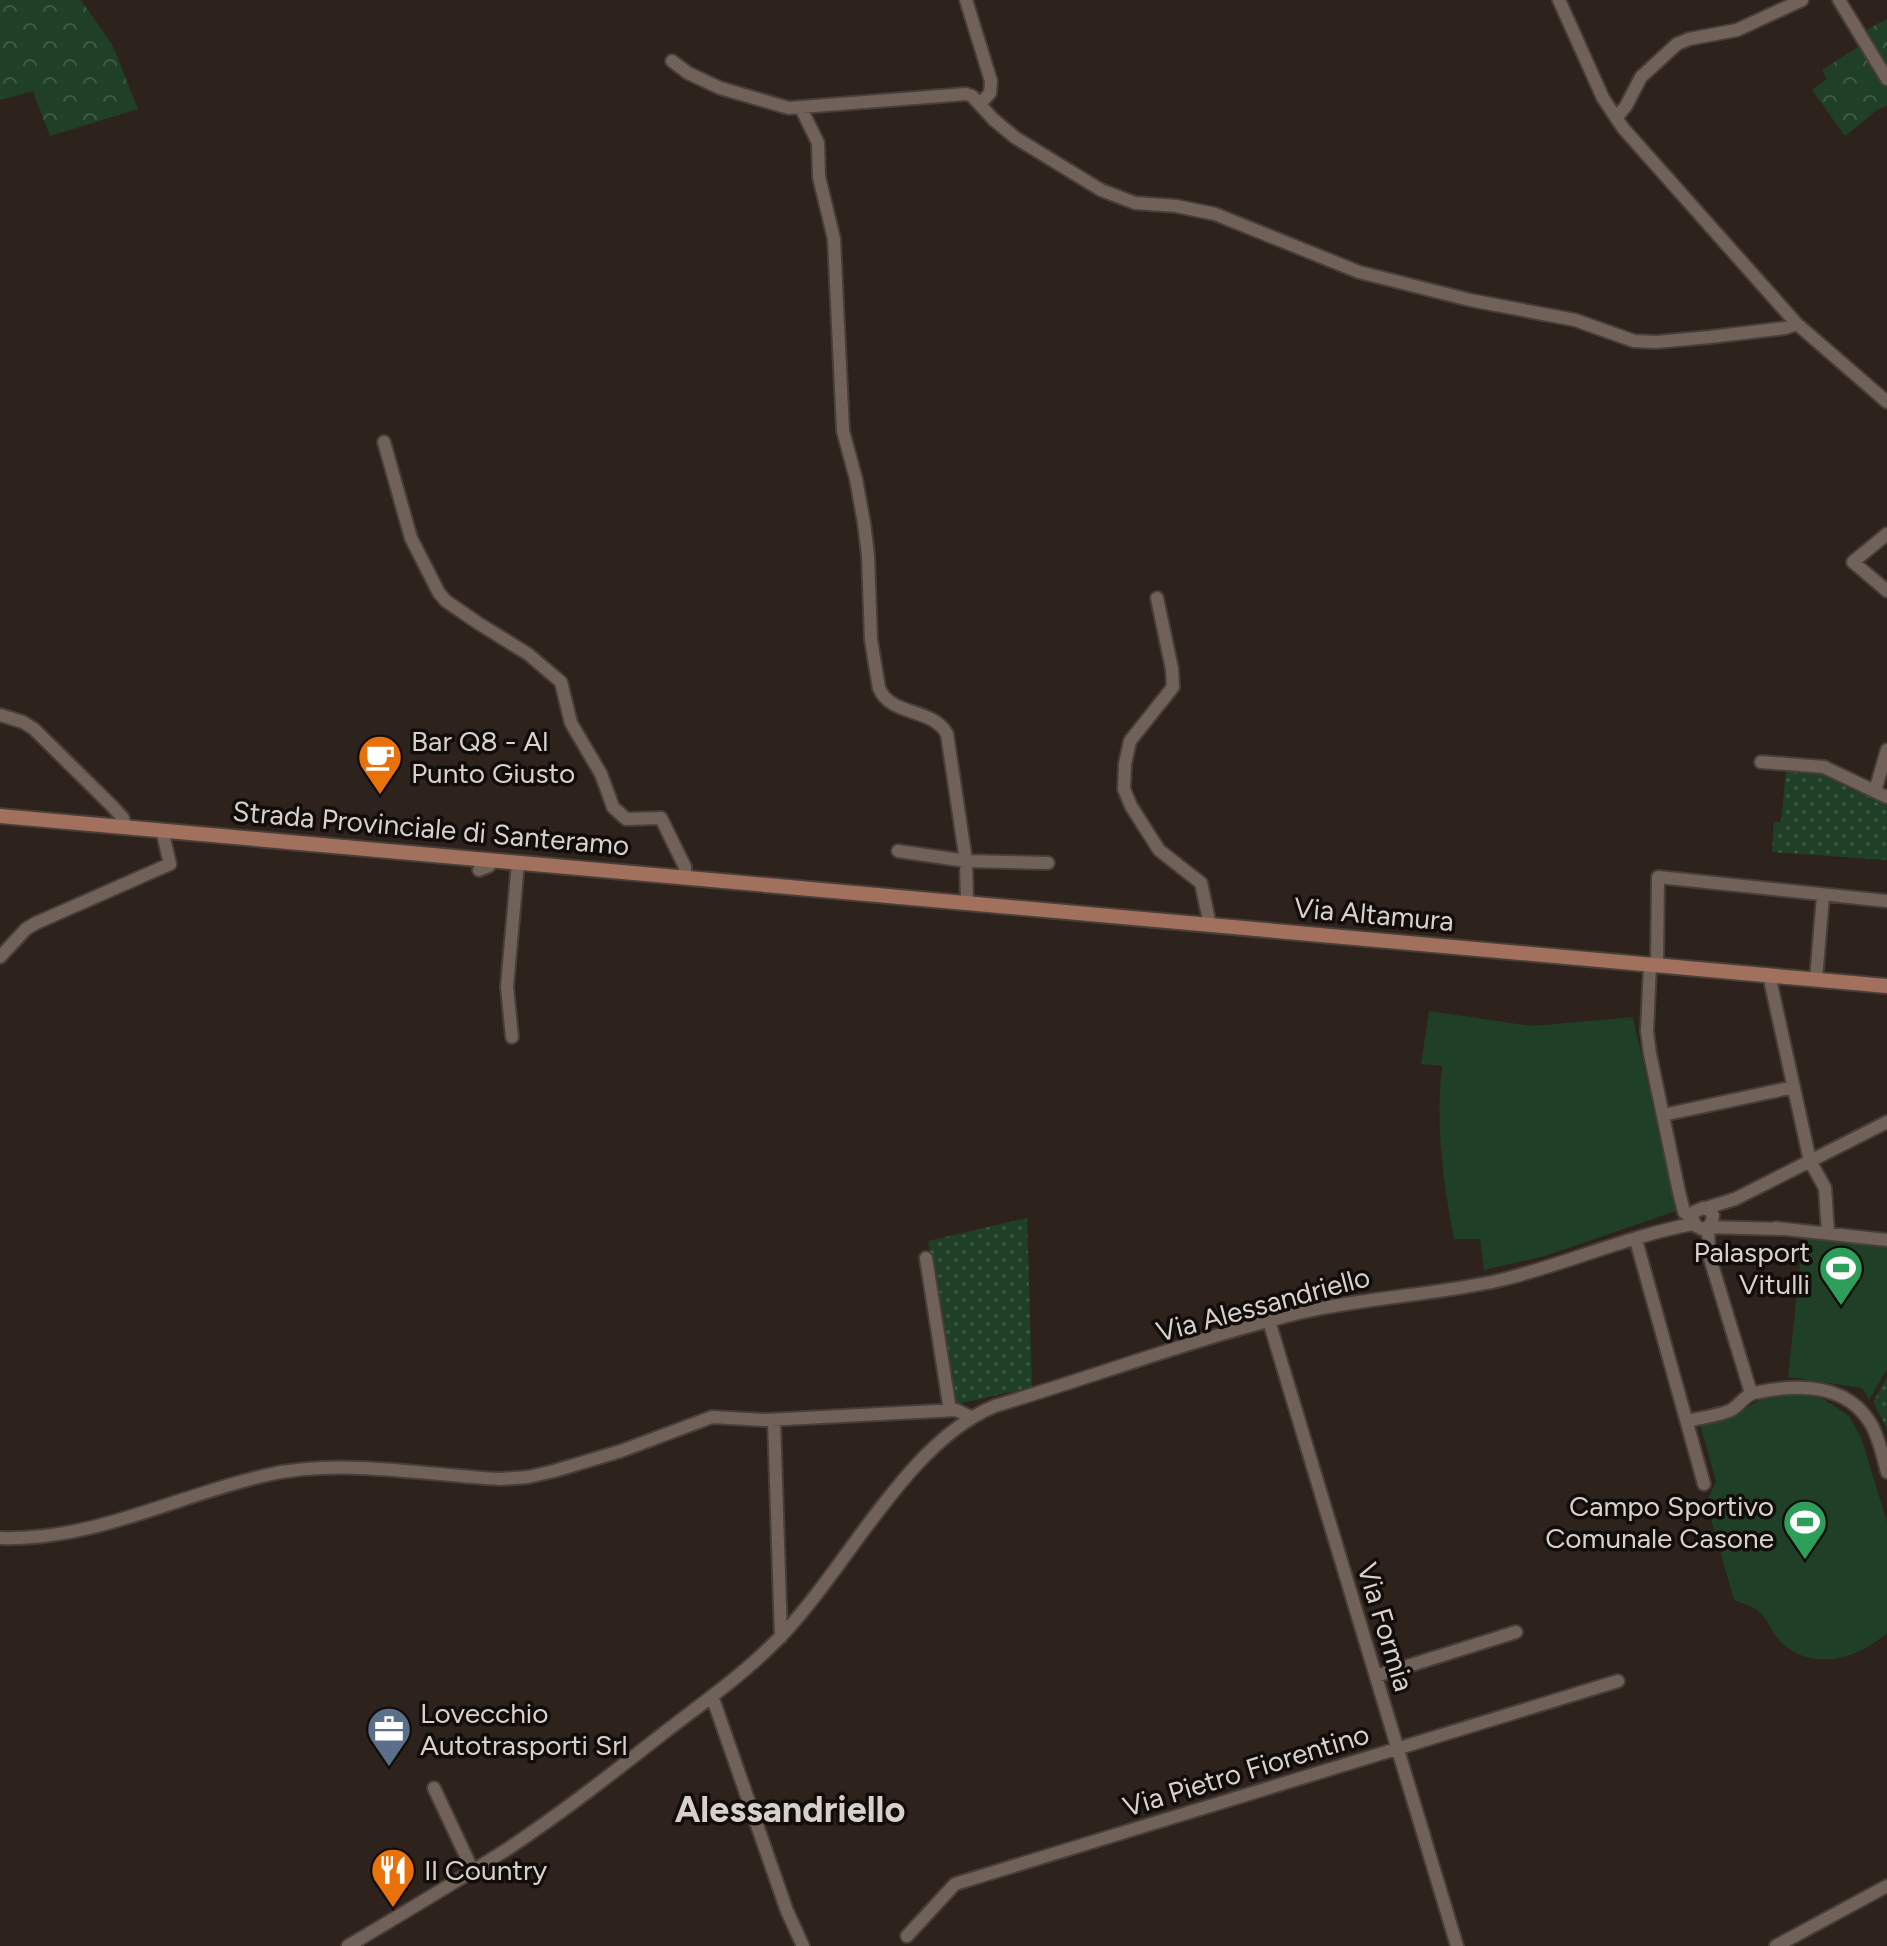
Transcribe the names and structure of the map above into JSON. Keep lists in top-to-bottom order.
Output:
{
  "streets": {
    "main road": ["Strada Provinciale di Santeramo", "Via Altamura"],
    "street": ["Via Alessandriello", "Via Formia", "Via Pietro Fiorentino"]
  },
  "crossings": [
    ["Strada Provinciale di Santeramo", "Via Altamura"],
    ["Via Alessandriello", "Via Formia"],
    ["Via Formia", "Via Pietro Fiorentino"]
  ],
  "districts": ["Alessandriello"],
  "places": {
    "cafe": ["Bar Q8 - Al Punto Giusto"],
    "sports": ["Palasport Vitulli", "Campo Sportivo Comunale Casone"],
    "office": ["Lovecchio Autotrasporti Srl"],
    "restaurant": ["Il Country"]
  }
}
